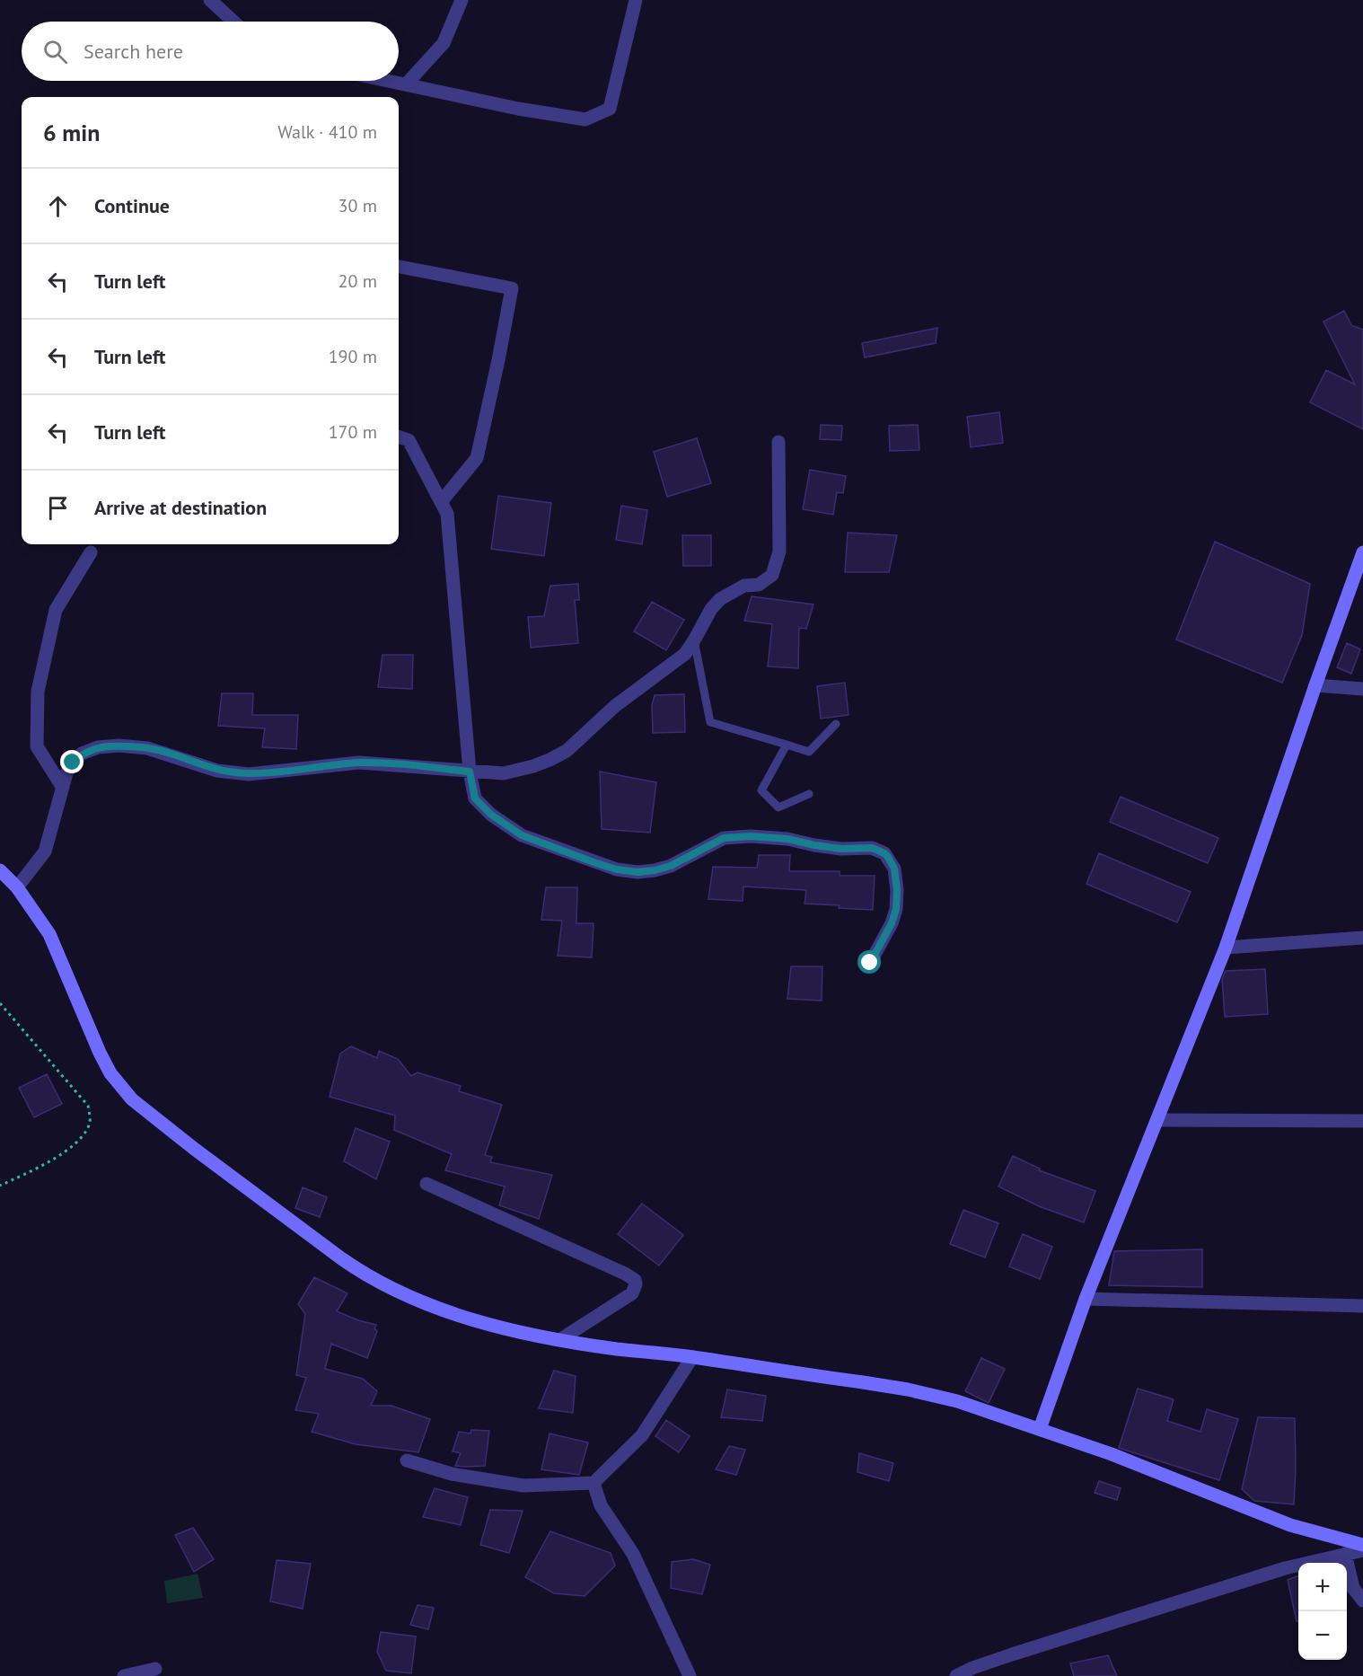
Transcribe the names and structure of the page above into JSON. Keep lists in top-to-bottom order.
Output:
{
  "page": {
    "search": "Search here",
    "heading": ["6 min", "Walk · 410 m"],
    "list": [
      ["Continue", "30 m"],
      ["Turn left", "20 m"],
      ["Turn left", "190 m"],
      ["Turn left", "170 m"],
      "Arrive at destination"
    ],
    "map_buttons": ["+", "−"]
  }
}
